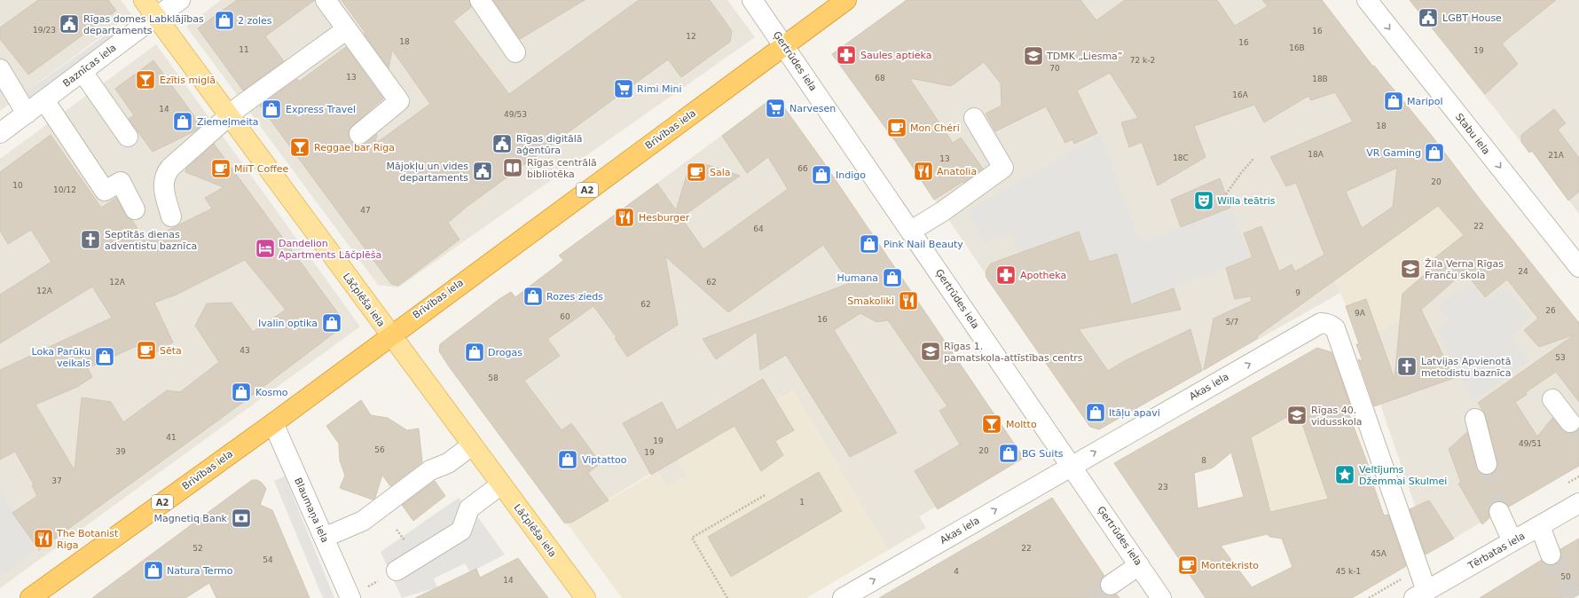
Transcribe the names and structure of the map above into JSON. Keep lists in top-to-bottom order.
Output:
{
  "streets": {
    "highway": ["Brīvības iela", "A2"],
    "main road": ["Lāčplēša iela"],
    "street": [
      "Ģertrūdes iela",
      "Baznīcas iela",
      "Stabu iela",
      "Akas iela",
      "Blaumaņa iela",
      "Tērbatas iela"
    ]
  },
  "crossings": [
    ["Ģertrūdes iela", "Brīvības iela"],
    ["Ģertrūdes iela", "Akas iela"],
    ["Baznīcas iela", "Lāčplēša iela"],
    ["Brīvības iela", "Lāčplēša iela"],
    ["Brīvības iela", "Blaumaņa iela"],
    ["Akas iela", "Tērbatas iela"]
  ],
  "one_way": ["Stabu iela"],
  "places": {
    "public building": [
      "LGBT House",
      "Rīgas domes Labklājības departaments",
      "Rīgas digitālā aģentūra",
      "Mājokļu un vides departaments"
    ],
    "shop": [
      "2 zoles",
      "Maripol",
      "Express Travel",
      "Ziemeļmeita",
      "VR Gaming",
      "Indigo",
      "Pink Nail Beauty",
      "Humana",
      "Rozes zieds",
      "Ivalin optika",
      "Drogas",
      "Loka Parūku veikals",
      "Kosmo",
      "Itāļu apavi",
      "BG Suits",
      "Viptattoo",
      "Natura Termo"
    ],
    "pharmacy": ["Saules aptieka", "Apotheka"],
    "school or university": [
      "TDMK „Liesma”",
      "Žila Verna Rīgas Franču skola",
      "Rīgas 1. pamatskola-attīstības centrs",
      "Rīgas 40. vidusskola"
    ],
    "bar": ["Ezītis miglā", "Reggae bar Riga", "Moltto"],
    "supermarket": ["Rimi Mini", "Narvesen"],
    "cafe": [
      "Mon Chéri",
      "MiiT Coffee",
      "Sala",
      "Sēta",
      "Montekristo"
    ],
    "library": ["Rīgas centrālā bibliotēka"],
    "restaurant": [
      "Anatolia",
      "Hesburger",
      "Smakoliki",
      "The Botanist Riga"
    ],
    "theatre": ["Willa teātris"],
    "church": ["Septītās dienas adventistu baznīca", "Latvijas Apvienotā metodistu baznīca"],
    "hotel": ["Dandelion Apartments Lāčplēša"],
    "place": ["Veltījums Džemmai Skulmei"],
    "bank": ["Magnetiq Bank"]
  },
  "house_numbers": [
    "19/23",
    "16",
    "12",
    "18",
    "16",
    "16B",
    "11",
    "19",
    "72 k-2",
    "70",
    "13",
    "68",
    "18B",
    "16A",
    "14",
    "49/53",
    "18",
    "18A",
    "21A",
    "18C",
    "13",
    "66",
    "20",
    "10",
    "10/12",
    "47",
    "22",
    "64",
    "24",
    "12A",
    "62",
    "12A",
    "9",
    "62",
    "26",
    "9A",
    "60",
    "16",
    "5/7",
    "43",
    "53",
    "58",
    "41",
    "19",
    "49/51",
    "56",
    "20",
    "39",
    "19",
    "8",
    "37",
    "23",
    "1",
    "52",
    "22",
    "45A",
    "54",
    "4",
    "45 k-1",
    "50",
    "14"
  ]
}
